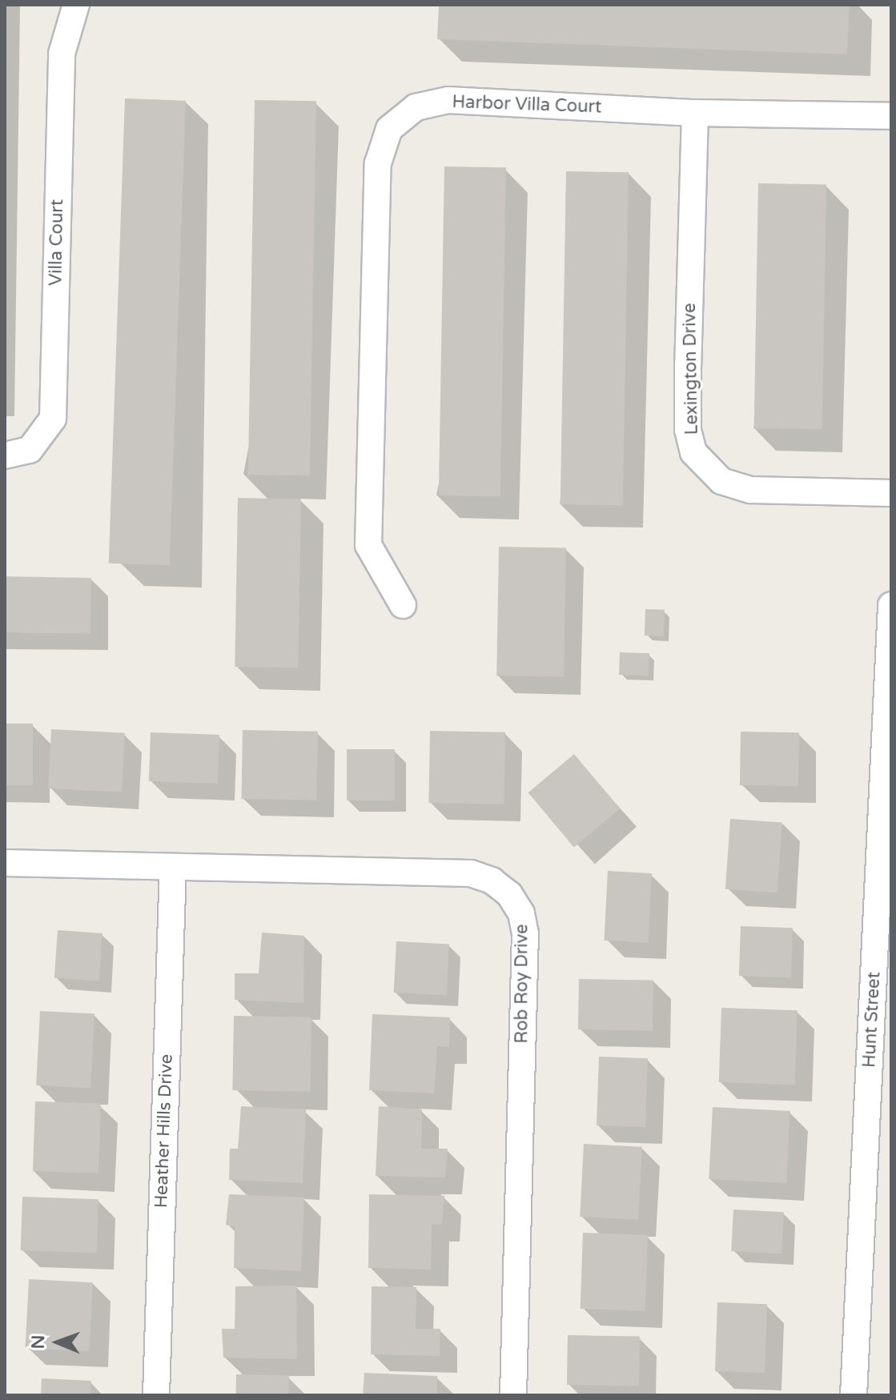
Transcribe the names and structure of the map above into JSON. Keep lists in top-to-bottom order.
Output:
{
  "streets": {
    "street": [
      "Harbor Villa Court",
      "Villa Court",
      "Lexington Drive",
      "Rob Roy Drive",
      "Hunt Street",
      "Heather Hills Drive"
    ]
  },
  "crossings": [
    ["Harbor Villa Court", "Lexington Drive"],
    ["Rob Roy Drive", "Heather Hills Drive"]
  ],
  "north": "left"
}
